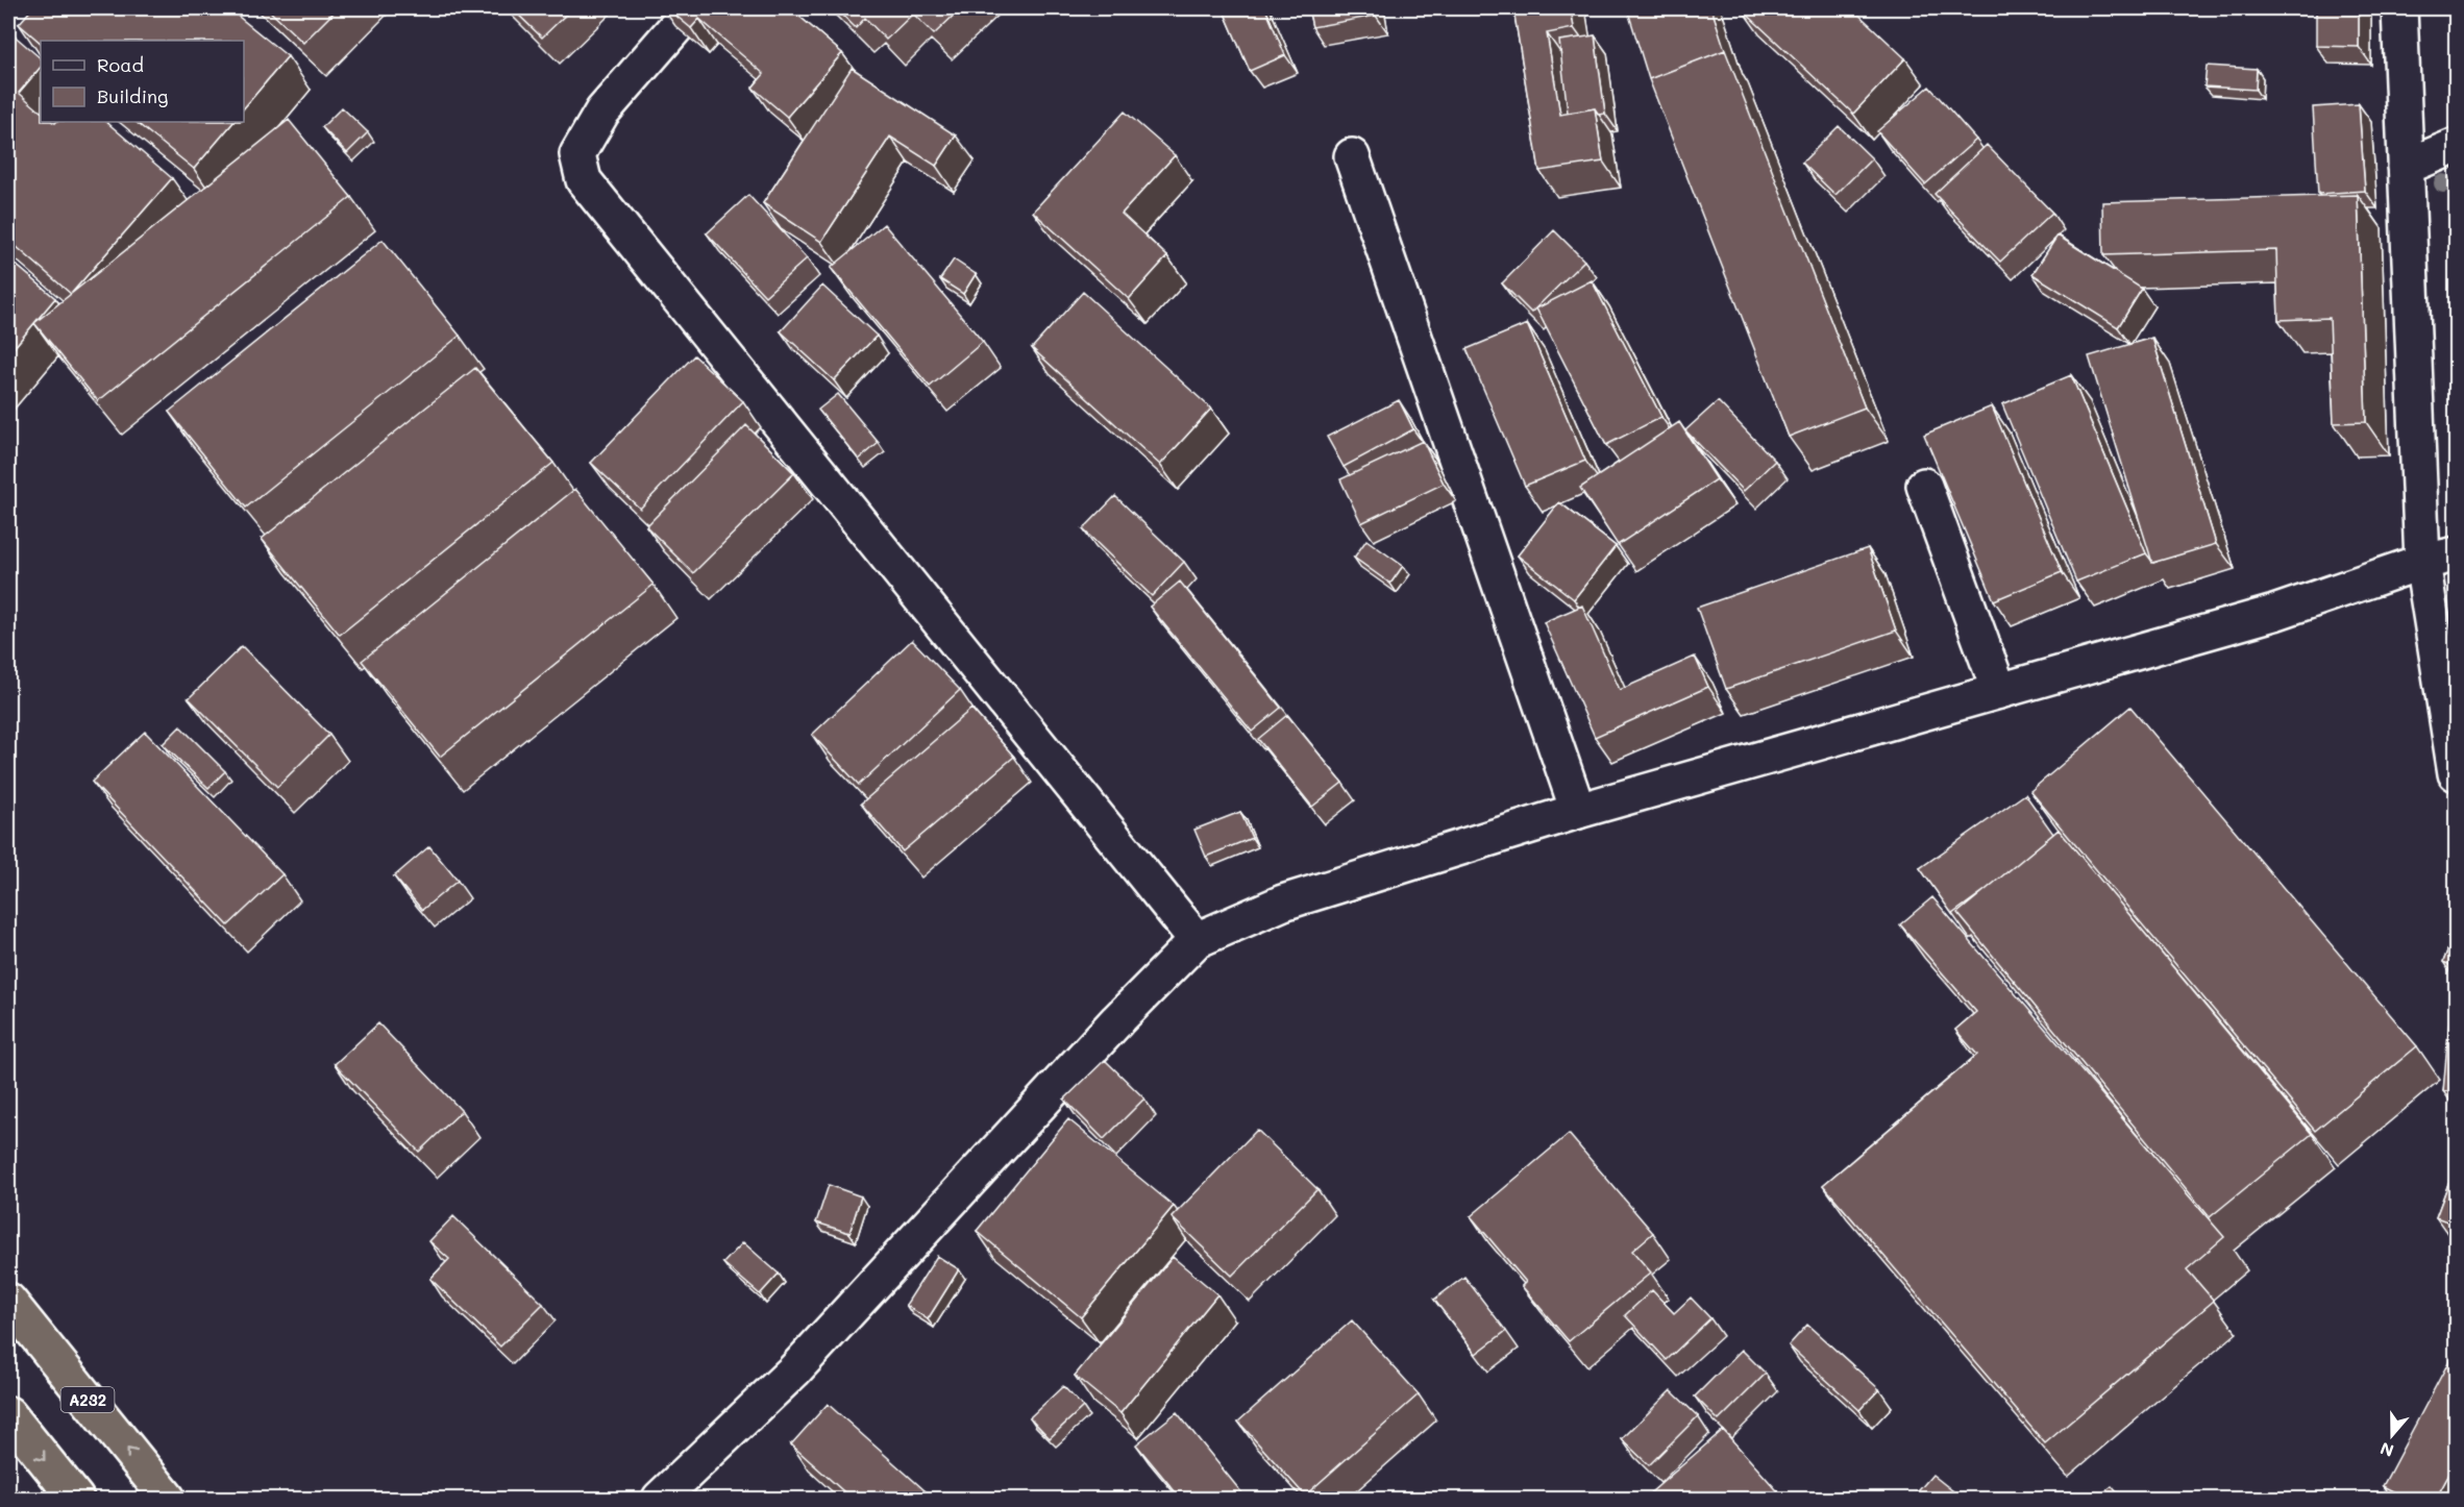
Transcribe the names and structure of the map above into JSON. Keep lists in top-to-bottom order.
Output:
{
  "streets": {
    "highway": ["A232"]
  },
  "legend": ["Road", "Building"],
  "north": "bottom"
}
